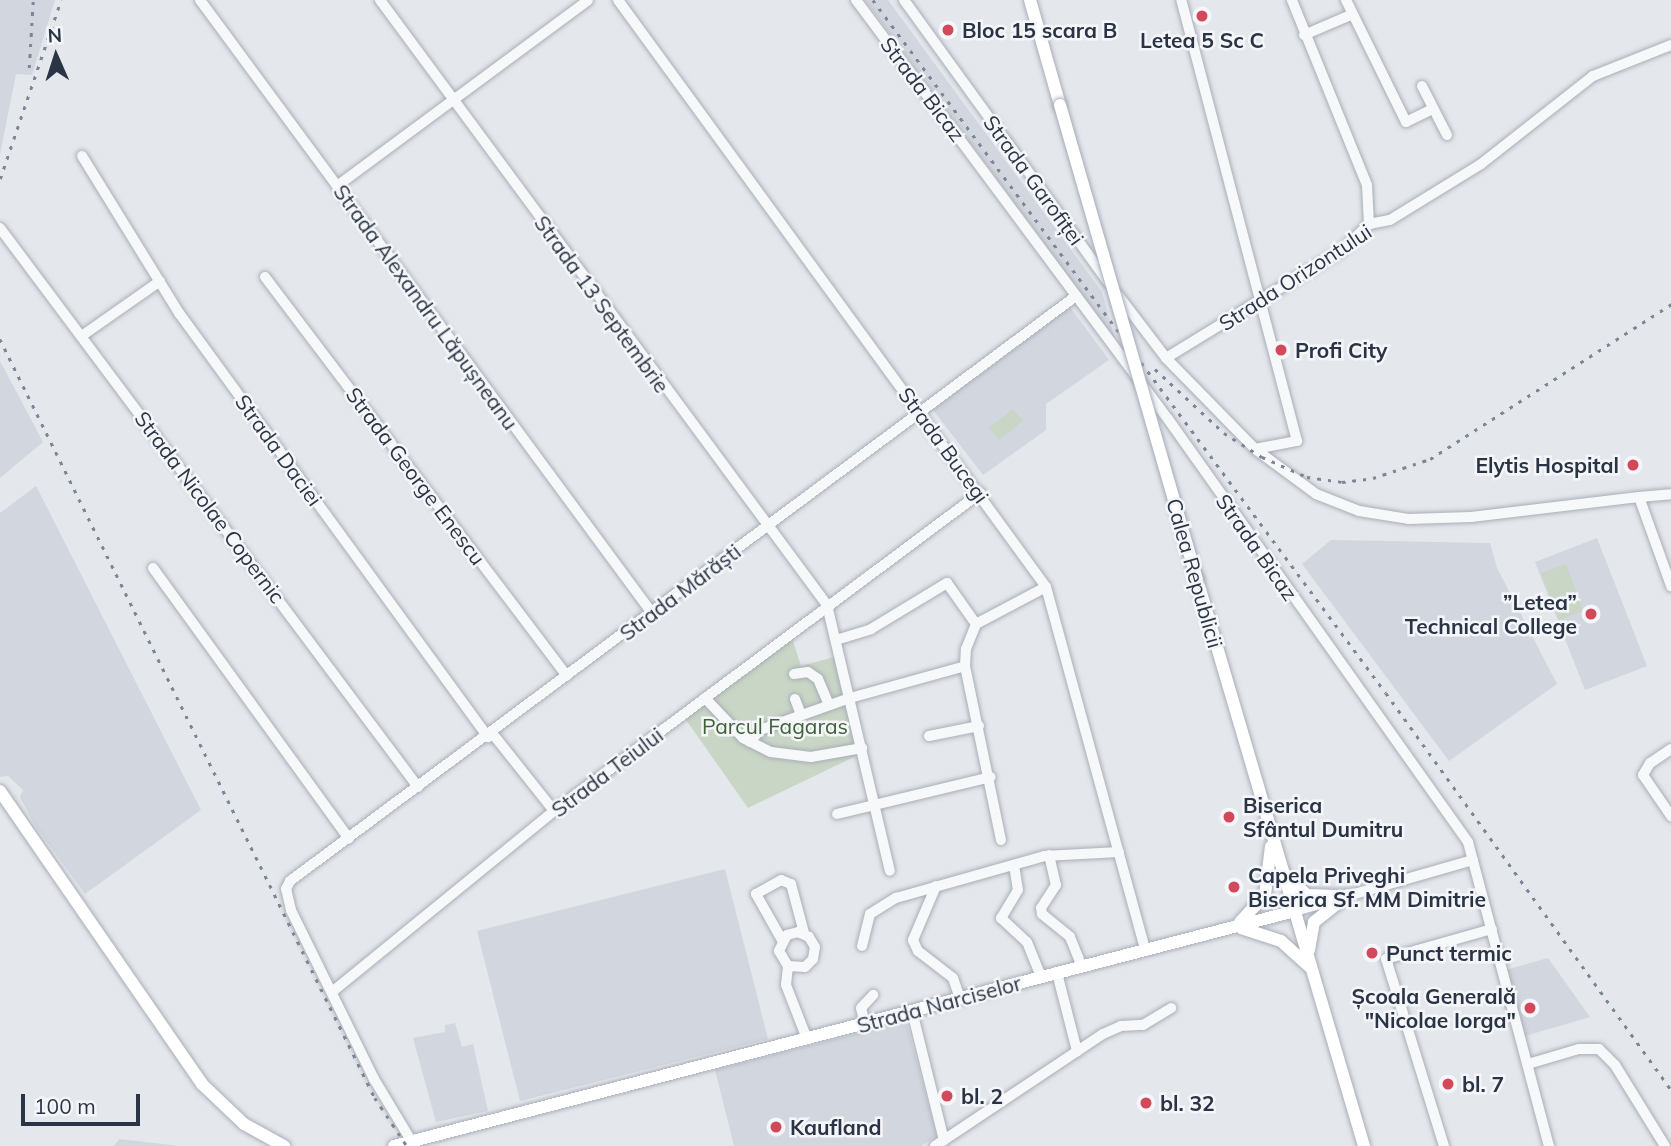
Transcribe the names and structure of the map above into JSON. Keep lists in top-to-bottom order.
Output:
{
  "streets": {
    "main road": ["Calea Republicii", "Strada Narciselor"],
    "street": [
      "Strada Bicaz",
      "Strada Garofiței",
      "Strada Orizontului",
      "Strada 13 Septembrie",
      "Strada Alexandru Lăpușneanu",
      "Strada Bucegi",
      "Strada Daciei",
      "Strada George Enescu",
      "Strada Nicolae Copernic",
      "Strada Mărăști",
      "Strada Teiului"
    ]
  },
  "crossings": [
    ["Strada Bicaz", "Strada Mărăști"],
    ["Strada Bicaz", "Strada Narciselor"],
    ["Strada Garofiței", "Strada Orizontului"],
    ["Strada 13 Septembrie", "Strada Mărăști"],
    ["Strada 13 Septembrie", "Strada Teiului"],
    ["Strada Alexandru Lăpușneanu", "Strada Mărăști"],
    ["Strada Bucegi", "Strada Mărăști"],
    ["Strada Bucegi", "Strada Teiului"],
    ["Strada Bucegi", "Strada Narciselor"],
    ["Strada Daciei", "Strada Mărăști"],
    ["Strada Daciei", "Strada Teiului"],
    ["Strada George Enescu", "Strada Mărăști"],
    ["Strada Nicolae Copernic", "Strada Mărăști"],
    ["Calea Republicii", "Strada Narciselor"],
    ["Strada Mărăști", "Strada Teiului"]
  ],
  "parks": ["Parcul Fagaras"],
  "places": [
    "Letea 5 Sc C",
    "Bloc 15 scara B",
    "Profi City",
    "Elytis Hospital",
    "”Letea” Technical College",
    "Biserica Sfântul Dumitru",
    "Capela Priveghi Biserica Sf. MM Dimitrie",
    "Punct termic",
    "Școala Generală \"Nicolae Iorga\"",
    "bl. 7",
    "bl. 2",
    "bl. 32",
    "Kaufland"
  ],
  "scale_bar": "100 m",
  "north": "top"
}
